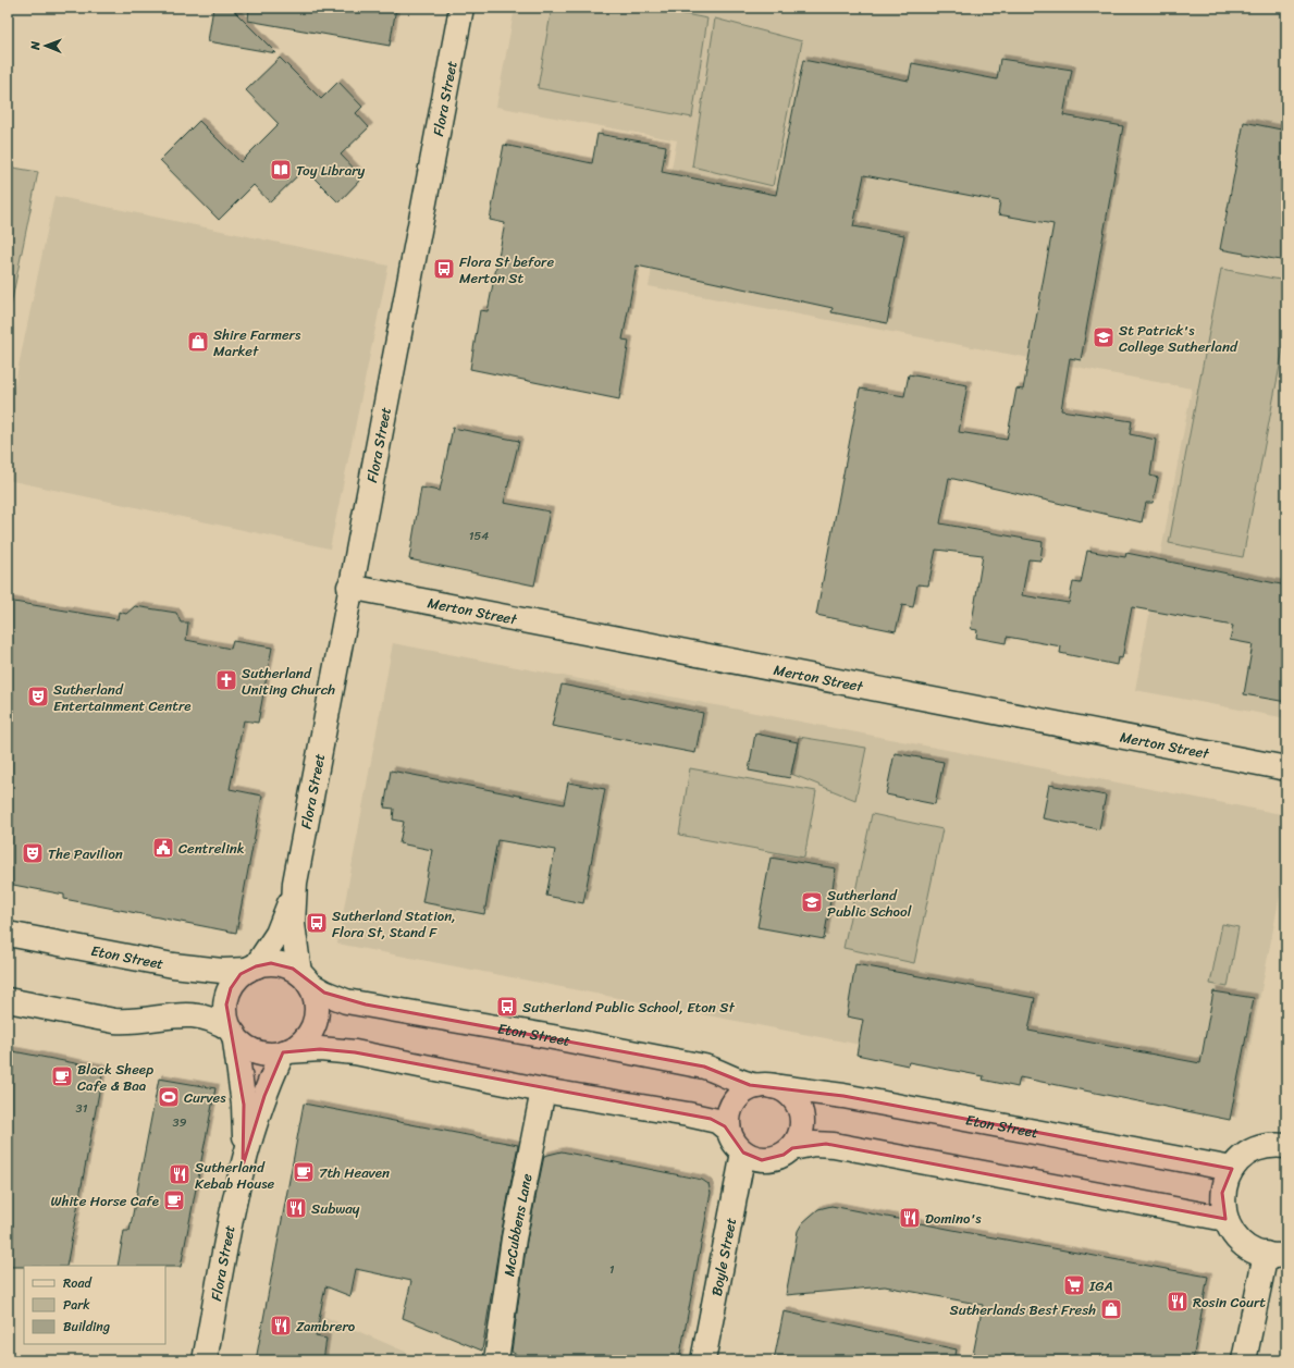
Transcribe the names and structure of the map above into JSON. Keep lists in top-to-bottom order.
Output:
{
  "streets": {
    "street": [
      "Flora Street",
      "Merton Street",
      "Eton Street",
      "McCubbens Lane",
      "Boyle Street"
    ]
  },
  "crossings": [
    ["Flora Street", "Merton Street"],
    ["Flora Street", "Eton Street"],
    ["Eton Street", "Boyle Street"]
  ],
  "places": {
    "library": ["Toy Library"],
    "bus stop": ["Flora St before Merton St", "Sutherland Station, Flora St, Stand F", "Sutherland Public School, Eton St"],
    "school or university": ["St Patrick's College Sutherland", "Sutherland Public School"],
    "shop": ["Shire Farmers Market", "Sutherlands Best Fresh"],
    "church": ["Sutherland Uniting Church"],
    "theatre": ["Sutherland Entertainment Centre", "The Pavilion"],
    "public building": ["Centrelink"],
    "cafe": ["Black Sheep Cafe & Baa", "7th Heaven", "White Horse Cafe"],
    "sports": ["Curves"],
    "restaurant": [
      "Sutherland Kebab House",
      "Subway",
      "Domino's",
      "Rosin Court",
      "Zambrero"
    ],
    "supermarket": ["IGA"]
  },
  "house_numbers": [
    "154",
    "31",
    "39",
    "1"
  ],
  "legend": ["Road", "Park", "Building"],
  "north": "left"
}
